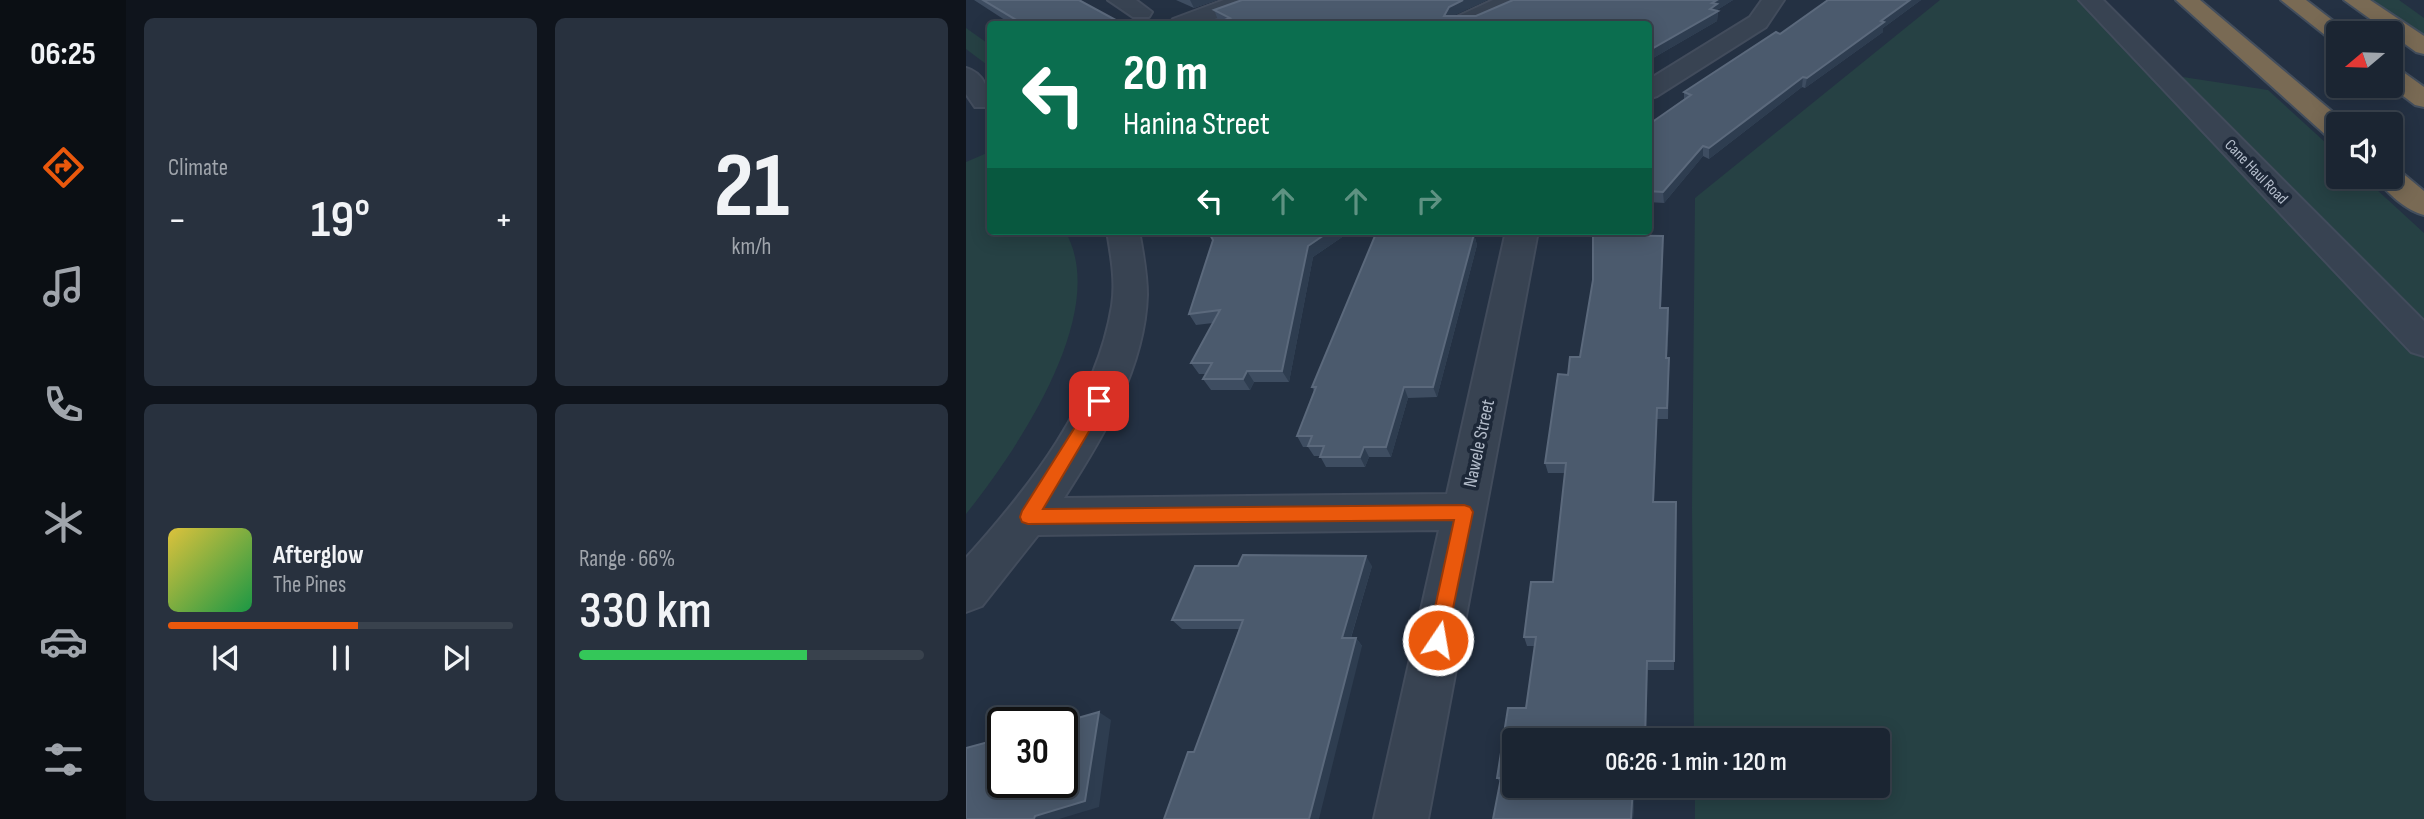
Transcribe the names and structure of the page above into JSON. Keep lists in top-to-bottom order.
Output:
{
  "streets": {
    "street": ["Cane Haul Road", "Nawele Street"]
  },
  "north": "left",
  "page": {
    "tabs": "06:25",
    "tile": [
      "Climate",
      ["21", "km/h"],
      ["Range · 66%", "330 km"]
    ],
    "turn": ["20 m", "Hanina Street"],
    "heat": ["−", "19°", "+"],
    "song": ["Afterglow", "The Pines"],
    "limit": "30",
    "trip": "06:26 · 1 min · 120 m"
  }
}
